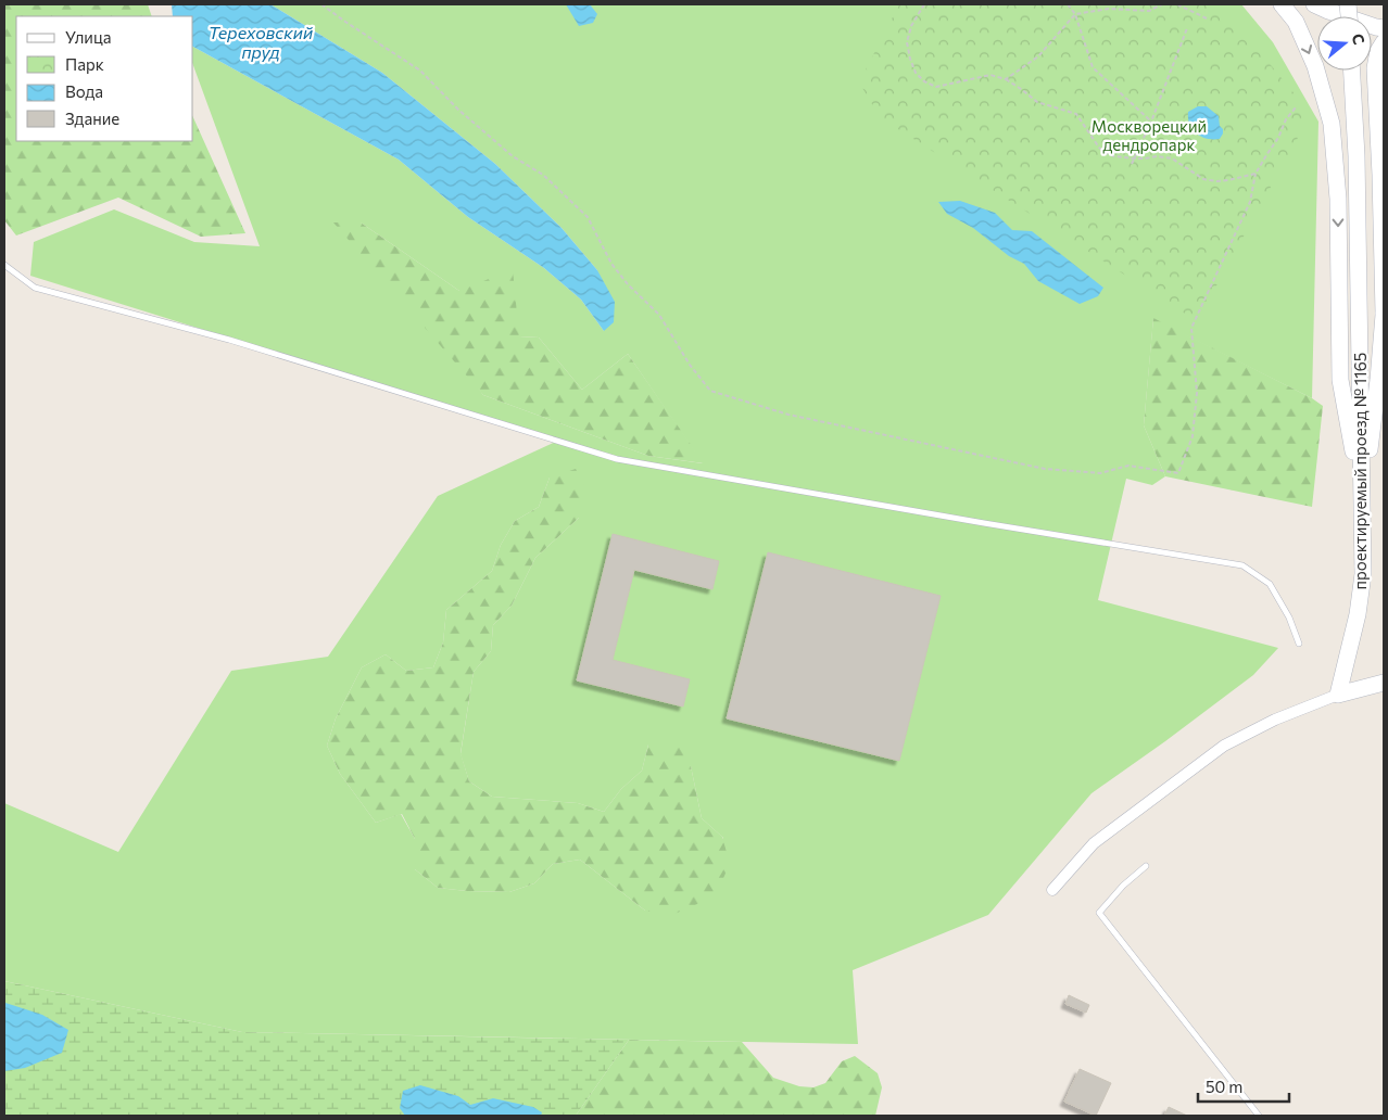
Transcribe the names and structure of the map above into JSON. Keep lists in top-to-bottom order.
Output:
{
  "streets": {
    "street": ["проектируемый проезд № 1165"]
  },
  "water": ["Тереховский пруд"],
  "parks": ["Москворецкий дендропарк"],
  "legend": [
    "Улица",
    "Парк",
    "Вода",
    "Здание"
  ],
  "scale_bar": "50 m",
  "north": "right"
}
